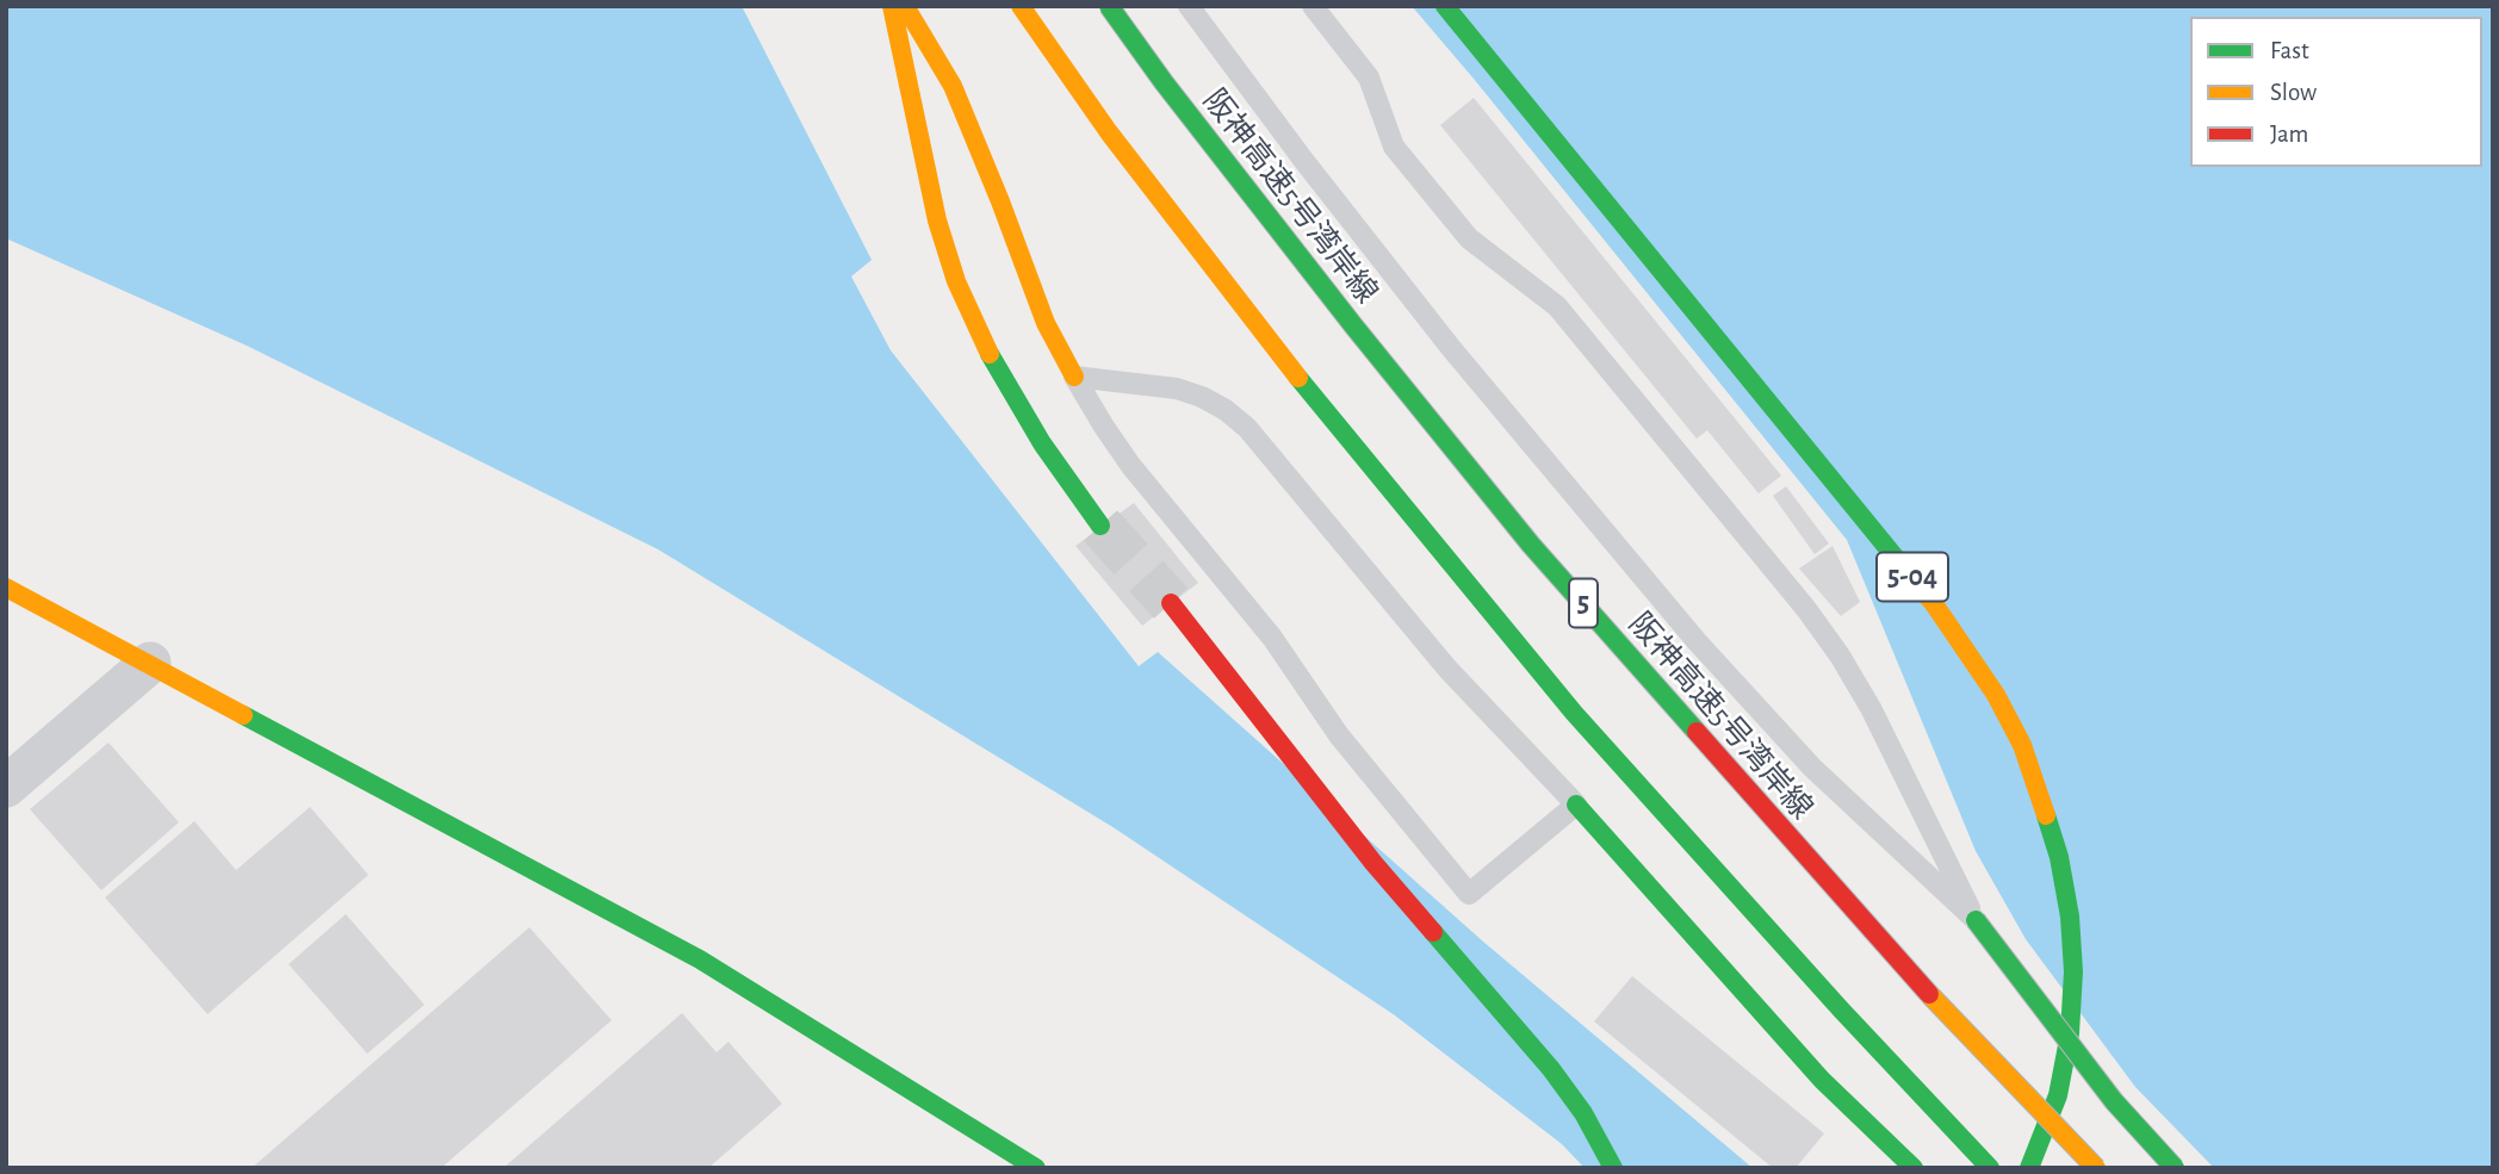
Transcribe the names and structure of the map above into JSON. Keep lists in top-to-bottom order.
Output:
{
  "streets": {
    "main road": ["阪神高速5号湾岸線", "5-04", "5"]
  },
  "legend": ["Fast", "Slow", "Jam"]
}
